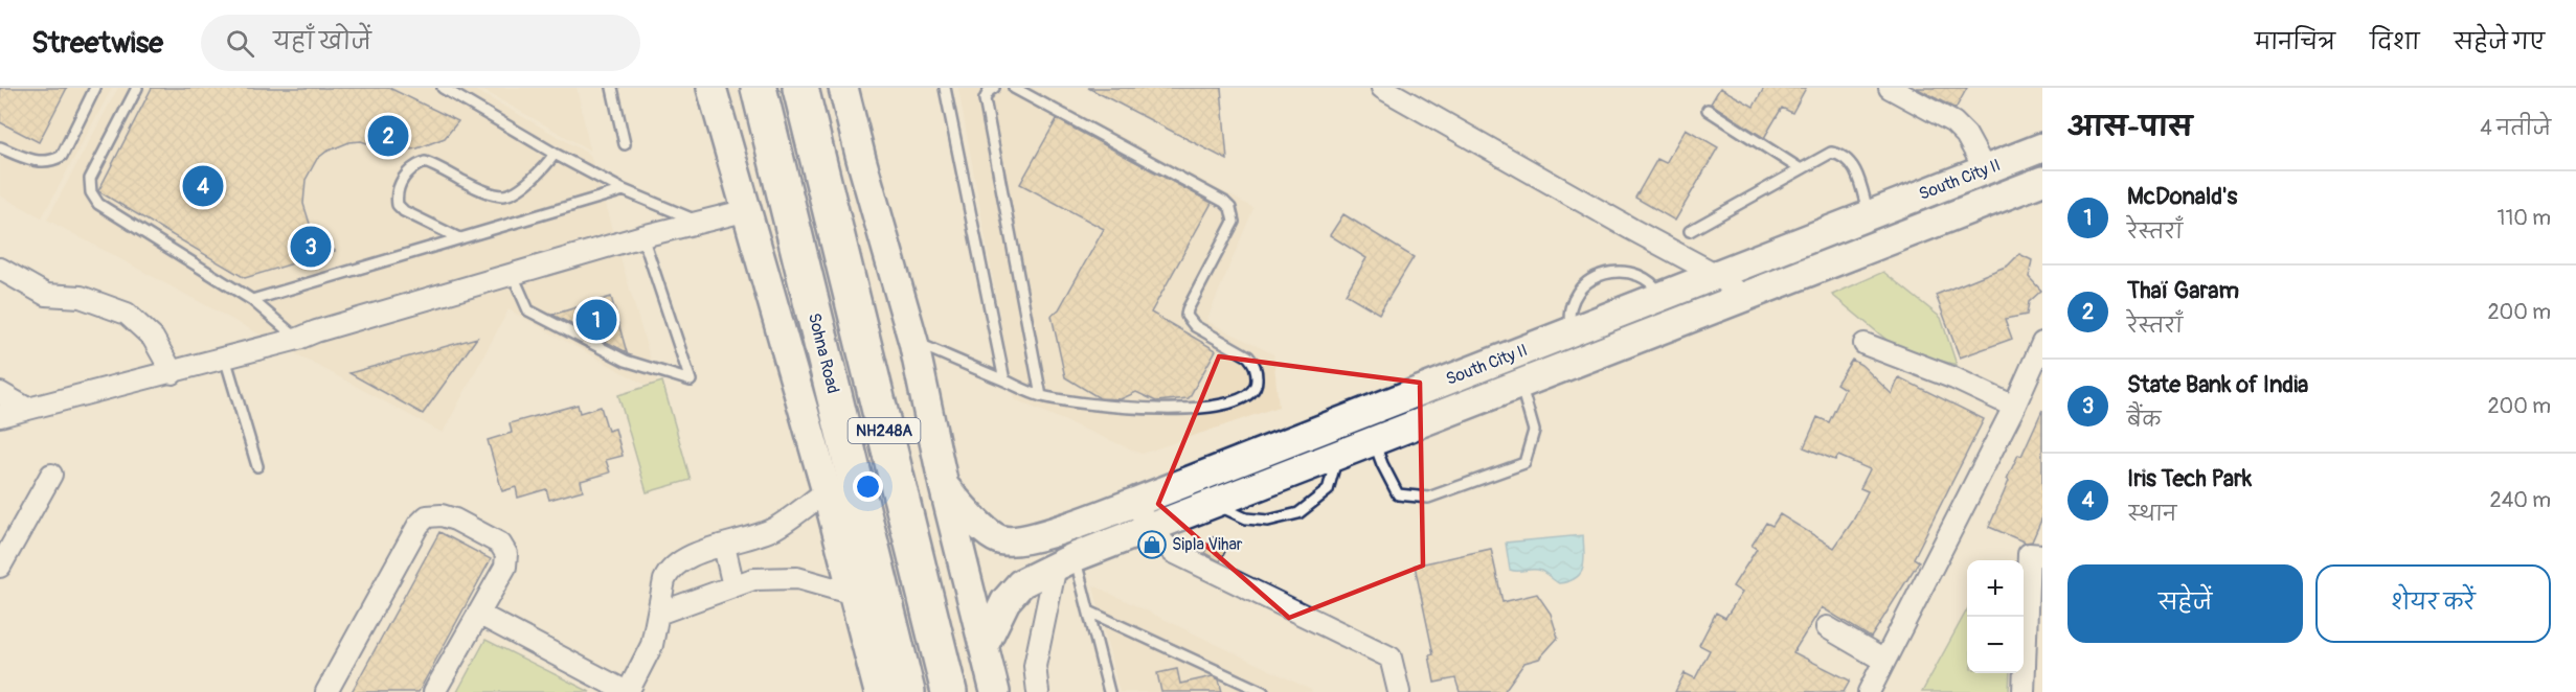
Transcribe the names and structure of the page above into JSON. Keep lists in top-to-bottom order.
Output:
{
  "streets": {
    "highway": ["Sohna Road", "NH248A"],
    "main road": ["South City II"]
  },
  "places": {
    "shop": ["Sipla Vihar"]
  },
  "page": {
    "header": "Streetwise",
    "search": "यहाँ खोजें",
    "nav": ["मानचित्र", "दिशा", "सहेजे गए"],
    "heading": ["आस-पास", "4 नतीजे"],
    "pins": [
      "2",
      "4",
      "3",
      "1"
    ],
    "list": [
      {
        "mark": "1",
        "name": "McDonald's",
        "note": "रेस्तराँ",
        "value": "110 m"
      },
      {
        "mark": "2",
        "name": "Thaï Garam",
        "note": "रेस्तराँ",
        "value": "200 m"
      },
      {
        "mark": "3",
        "name": "State Bank of India",
        "note": "बैंक",
        "value": "200 m"
      },
      {
        "mark": "4",
        "name": "Iris Tech Park",
        "note": "स्थान",
        "value": "240 m"
      }
    ],
    "buttons": ["सहेजें", "शेयर करें"],
    "map_buttons": ["+", "−"]
  }
}
